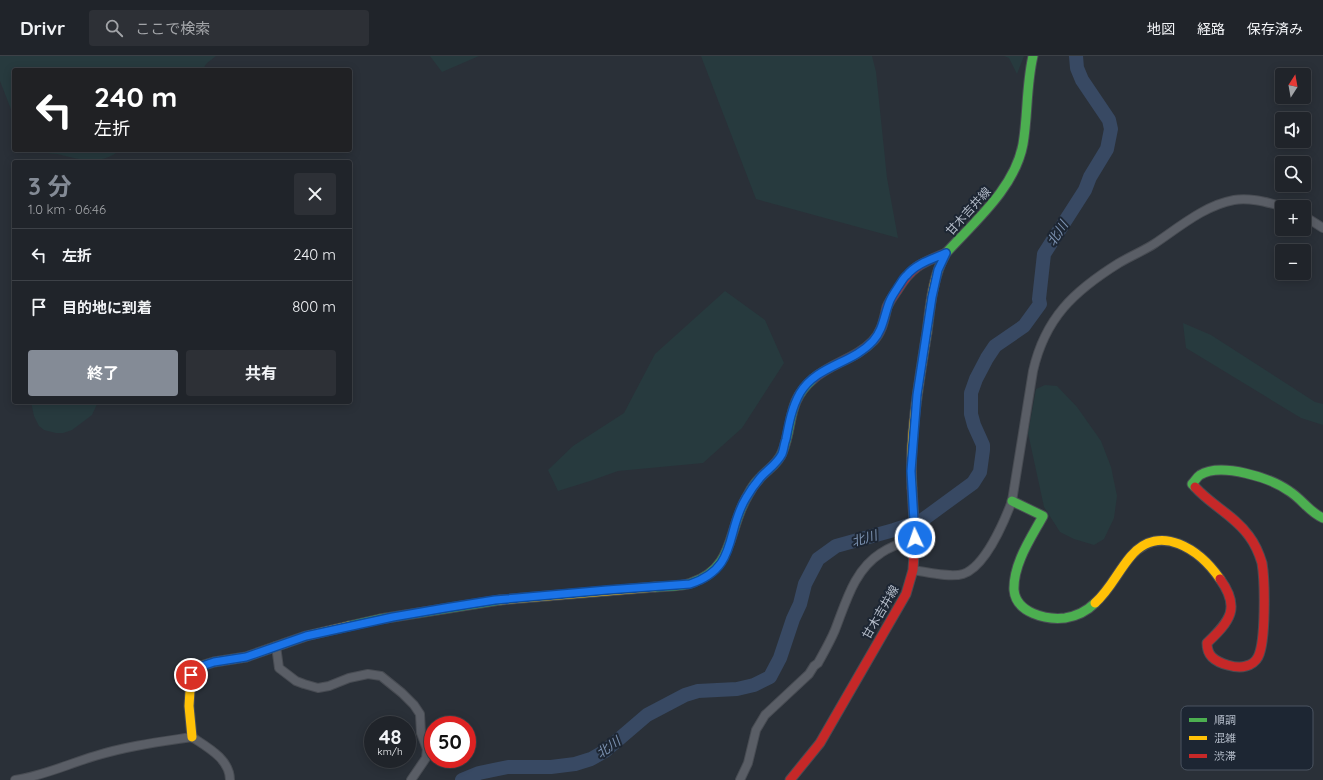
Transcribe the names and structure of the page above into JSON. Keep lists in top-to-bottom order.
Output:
{
  "streets": {
    "street": ["甘木吉井線"]
  },
  "water": ["北川"],
  "legend": ["順調", "混雑", "渋滞"],
  "north": "top",
  "page": {
    "header": "Drivr",
    "search": "ここで検索",
    "nav": ["地図", "経路", "保存済み"],
    "map_buttons": ["+", "−"],
    "turn": ["240 m", "左折"],
    "heading": ["3 分", "1.0 km · 06:46"],
    "list": [
      {
        "name": "左折",
        "value": "240 m"
      },
      {
        "name": "目的地に到着",
        "value": "800 m"
      }
    ],
    "buttons": ["終了", "共有"],
    "speed": "48 km/h",
    "limit": "50"
  }
}
